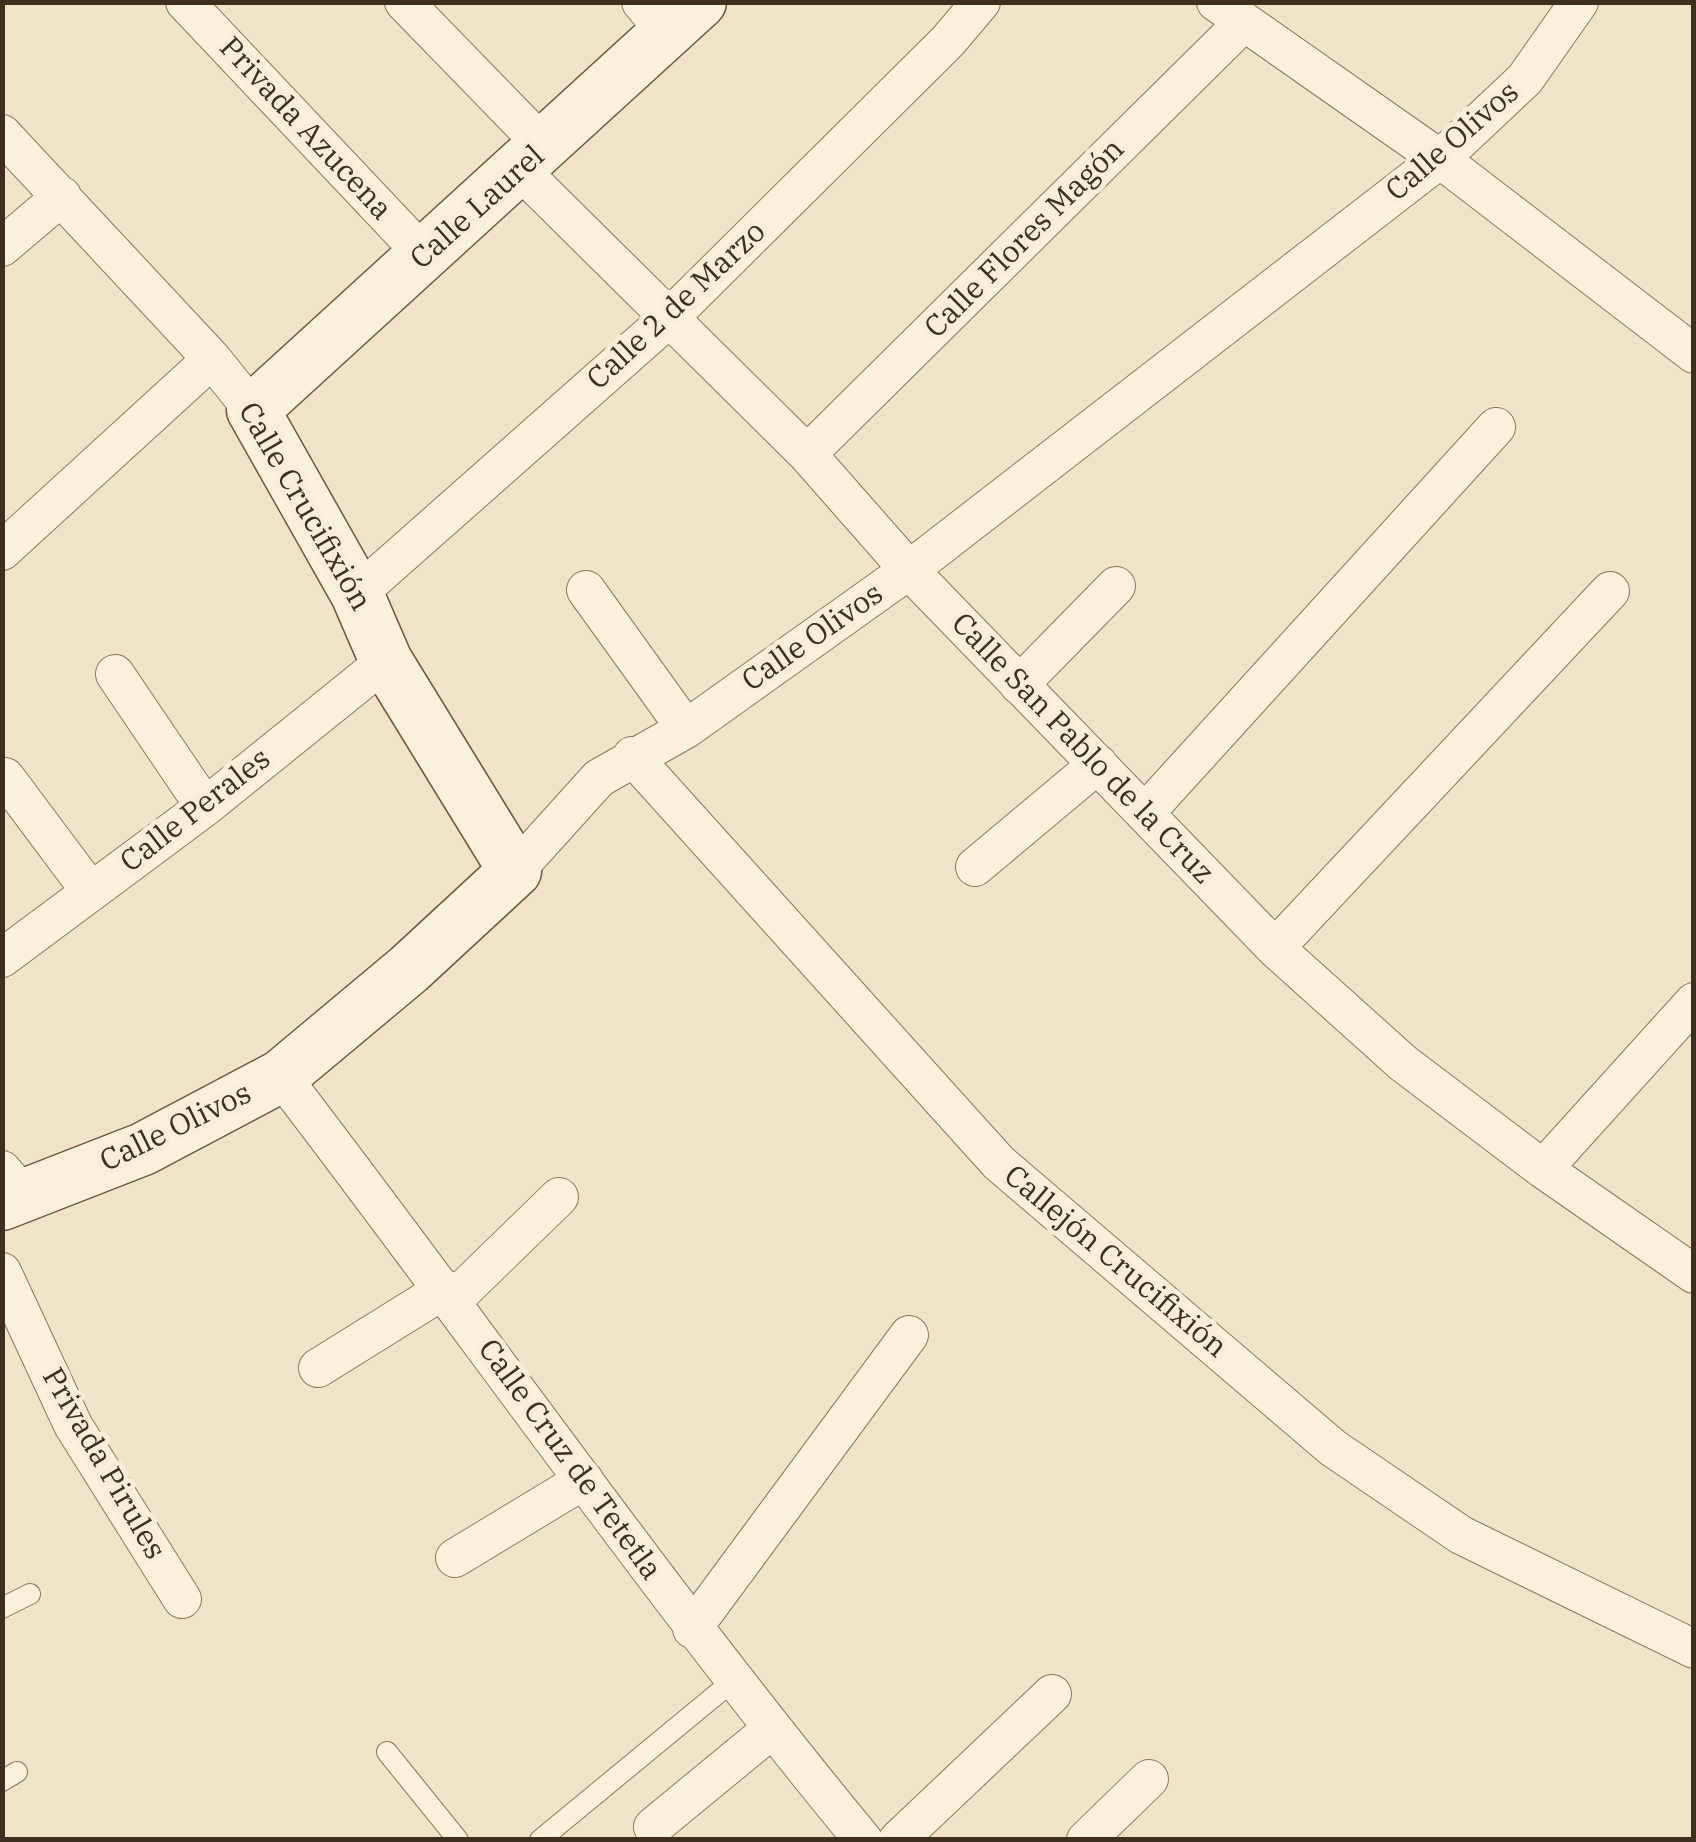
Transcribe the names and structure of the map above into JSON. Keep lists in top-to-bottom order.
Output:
{
  "streets": {
    "street": [
      "Privada Azucena",
      "Calle Olivos",
      "Calle Laurel",
      "Calle Flores Magón",
      "Calle 2 de Marzo",
      "Calle Crucifixión",
      "Calle San Pablo de la Cruz",
      "Calle Perales",
      "Callejón Crucifixión",
      "Calle Cruz de Tetetla",
      "Privada Pirules"
    ]
  },
  "crossings": [
    ["Privada Azucena", "Calle Laurel"],
    ["Calle Olivos", "Calle Crucifixión"],
    ["Calle Olivos", "Calle San Pablo de la Cruz"],
    ["Calle Olivos", "Callejón Crucifixión"],
    ["Calle Olivos", "Calle Cruz de Tetetla"],
    ["Calle Laurel", "Calle Crucifixión"],
    ["Calle Laurel", "Calle San Pablo de la Cruz"],
    ["Calle Flores Magón", "Calle San Pablo de la Cruz"],
    ["Calle 2 de Marzo", "Calle Crucifixión"],
    ["Calle 2 de Marzo", "Calle San Pablo de la Cruz"],
    ["Calle Crucifixión", "Calle Perales"]
  ]
}
